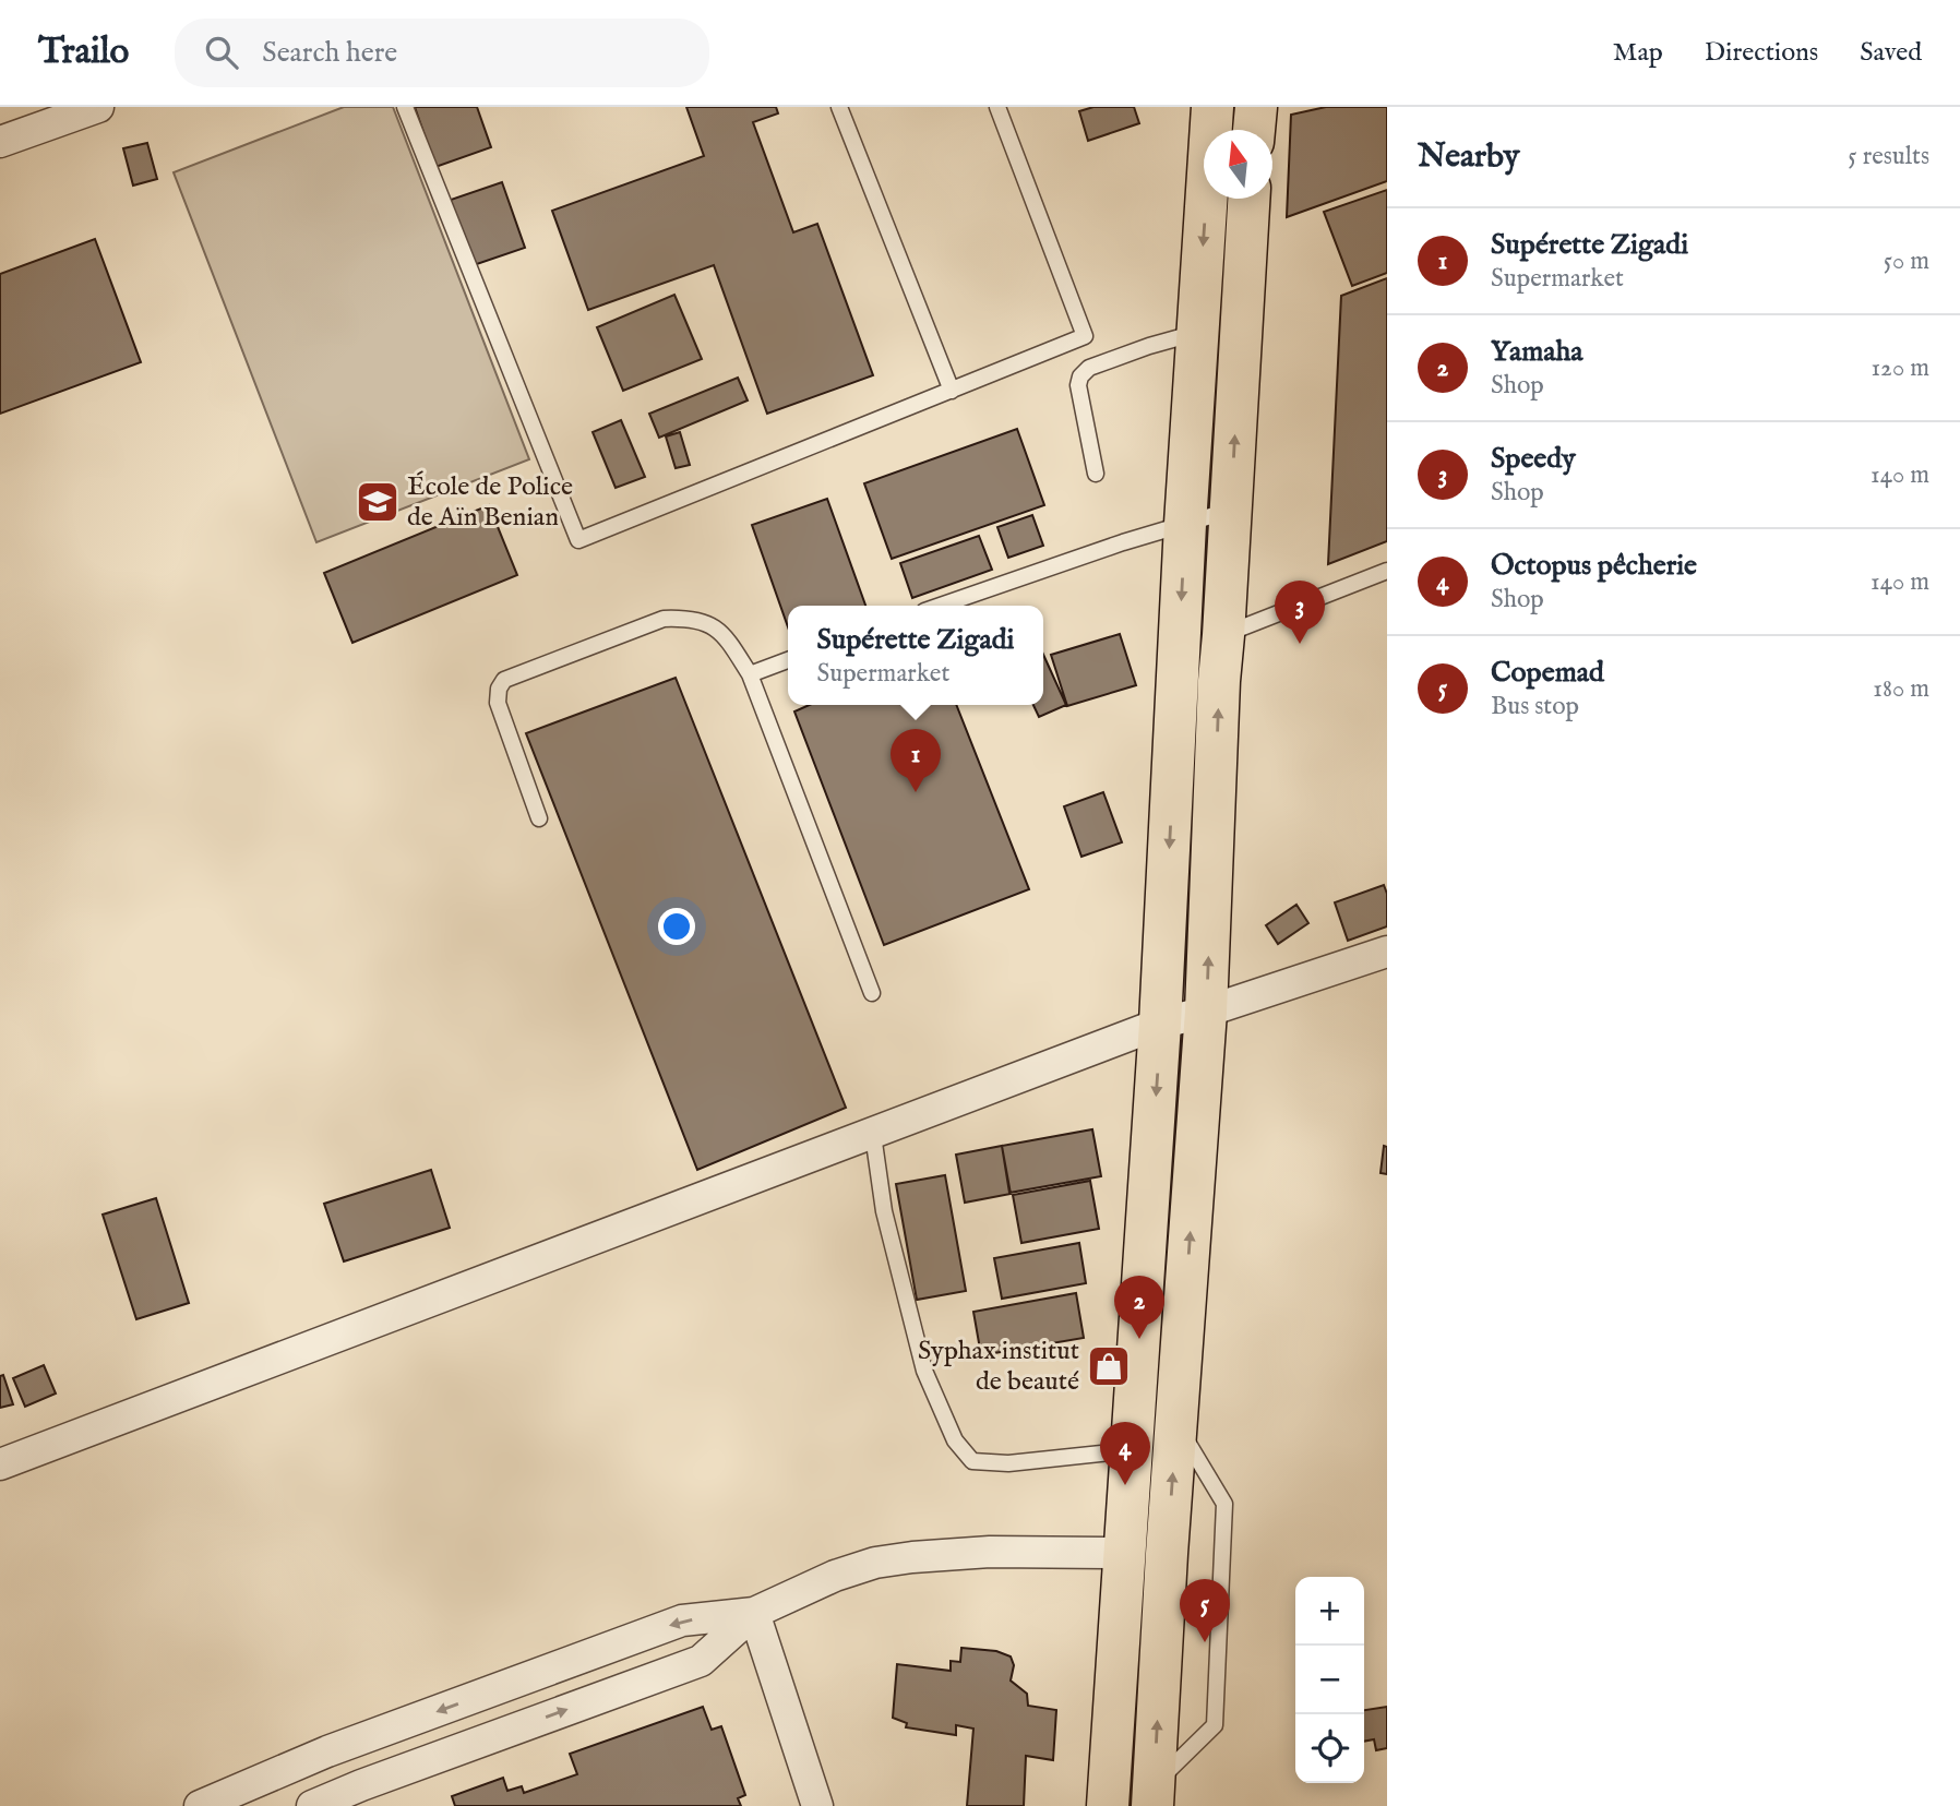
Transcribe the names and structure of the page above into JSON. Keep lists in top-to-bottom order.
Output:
{
  "places": {
    "school or university": ["École de Police de Aïn Benian"],
    "shop": ["Syphax institut de beauté"]
  },
  "north": "top",
  "page": {
    "header": "Trailo",
    "search": "Search here",
    "nav": ["Map", "Directions", "Saved"],
    "heading": ["Nearby", "5 results"],
    "list": [
      {
        "mark": "1",
        "name": "Supérette Zigadi",
        "note": "Supermarket",
        "value": "50 m"
      },
      {
        "mark": "2",
        "name": "Yamaha",
        "note": "Shop",
        "value": "120 m"
      },
      {
        "mark": "3",
        "name": "Speedy",
        "note": "Shop",
        "value": "140 m"
      },
      {
        "mark": "4",
        "name": "Octopus pêcherie",
        "note": "Shop",
        "value": "140 m"
      },
      {
        "mark": "5",
        "name": "Copemad",
        "note": "Bus stop",
        "value": "180 m"
      }
    ],
    "pins": [
      "3",
      "1",
      "2",
      "4",
      "5"
    ],
    "popup": ["Supérette Zigadi", "Supermarket"],
    "map_buttons": ["+", "−"]
  }
}
